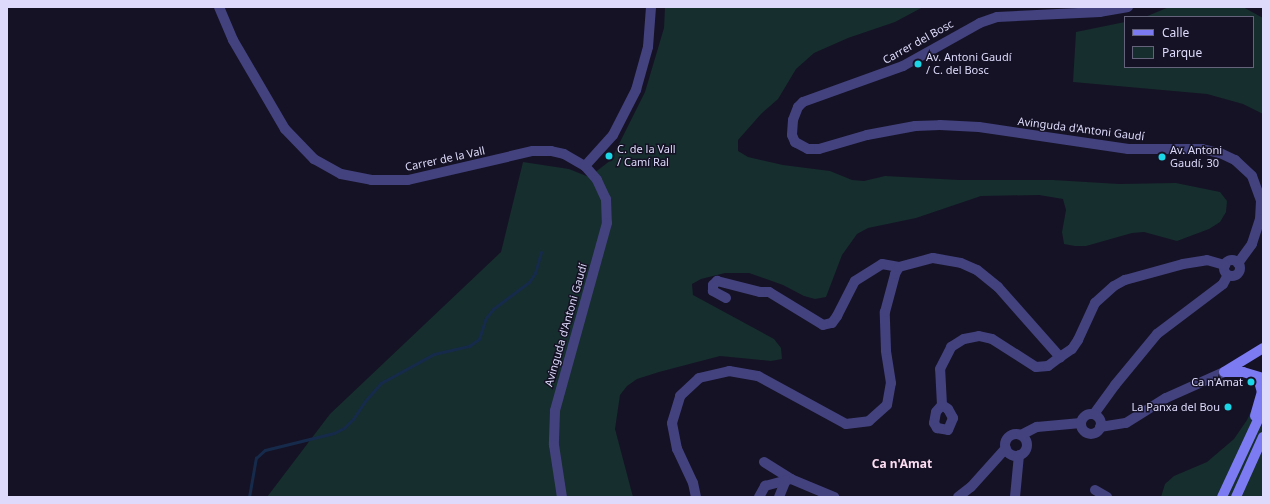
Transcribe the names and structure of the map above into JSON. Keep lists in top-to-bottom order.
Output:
{
  "streets": {
    "street": ["Carrer del Bosc", "Avinguda d'Antoni Gaudí", "Carrer de la Vall"]
  },
  "crossings": [
    ["Carrer del Bosc", "Avinguda d'Antoni Gaudí"],
    ["Avinguda d'Antoni Gaudí", "Carrer de la Vall"]
  ],
  "districts": ["Ca n'Amat"],
  "places": [
    "Av. Antoni Gaudí / C. del Bosc",
    "C. de la Vall / Camí Ral",
    "Av. Antoni Gaudí, 30",
    "Ca n'Amat",
    "La Panxa del Bou"
  ],
  "legend": ["Calle", "Parque"]
}
